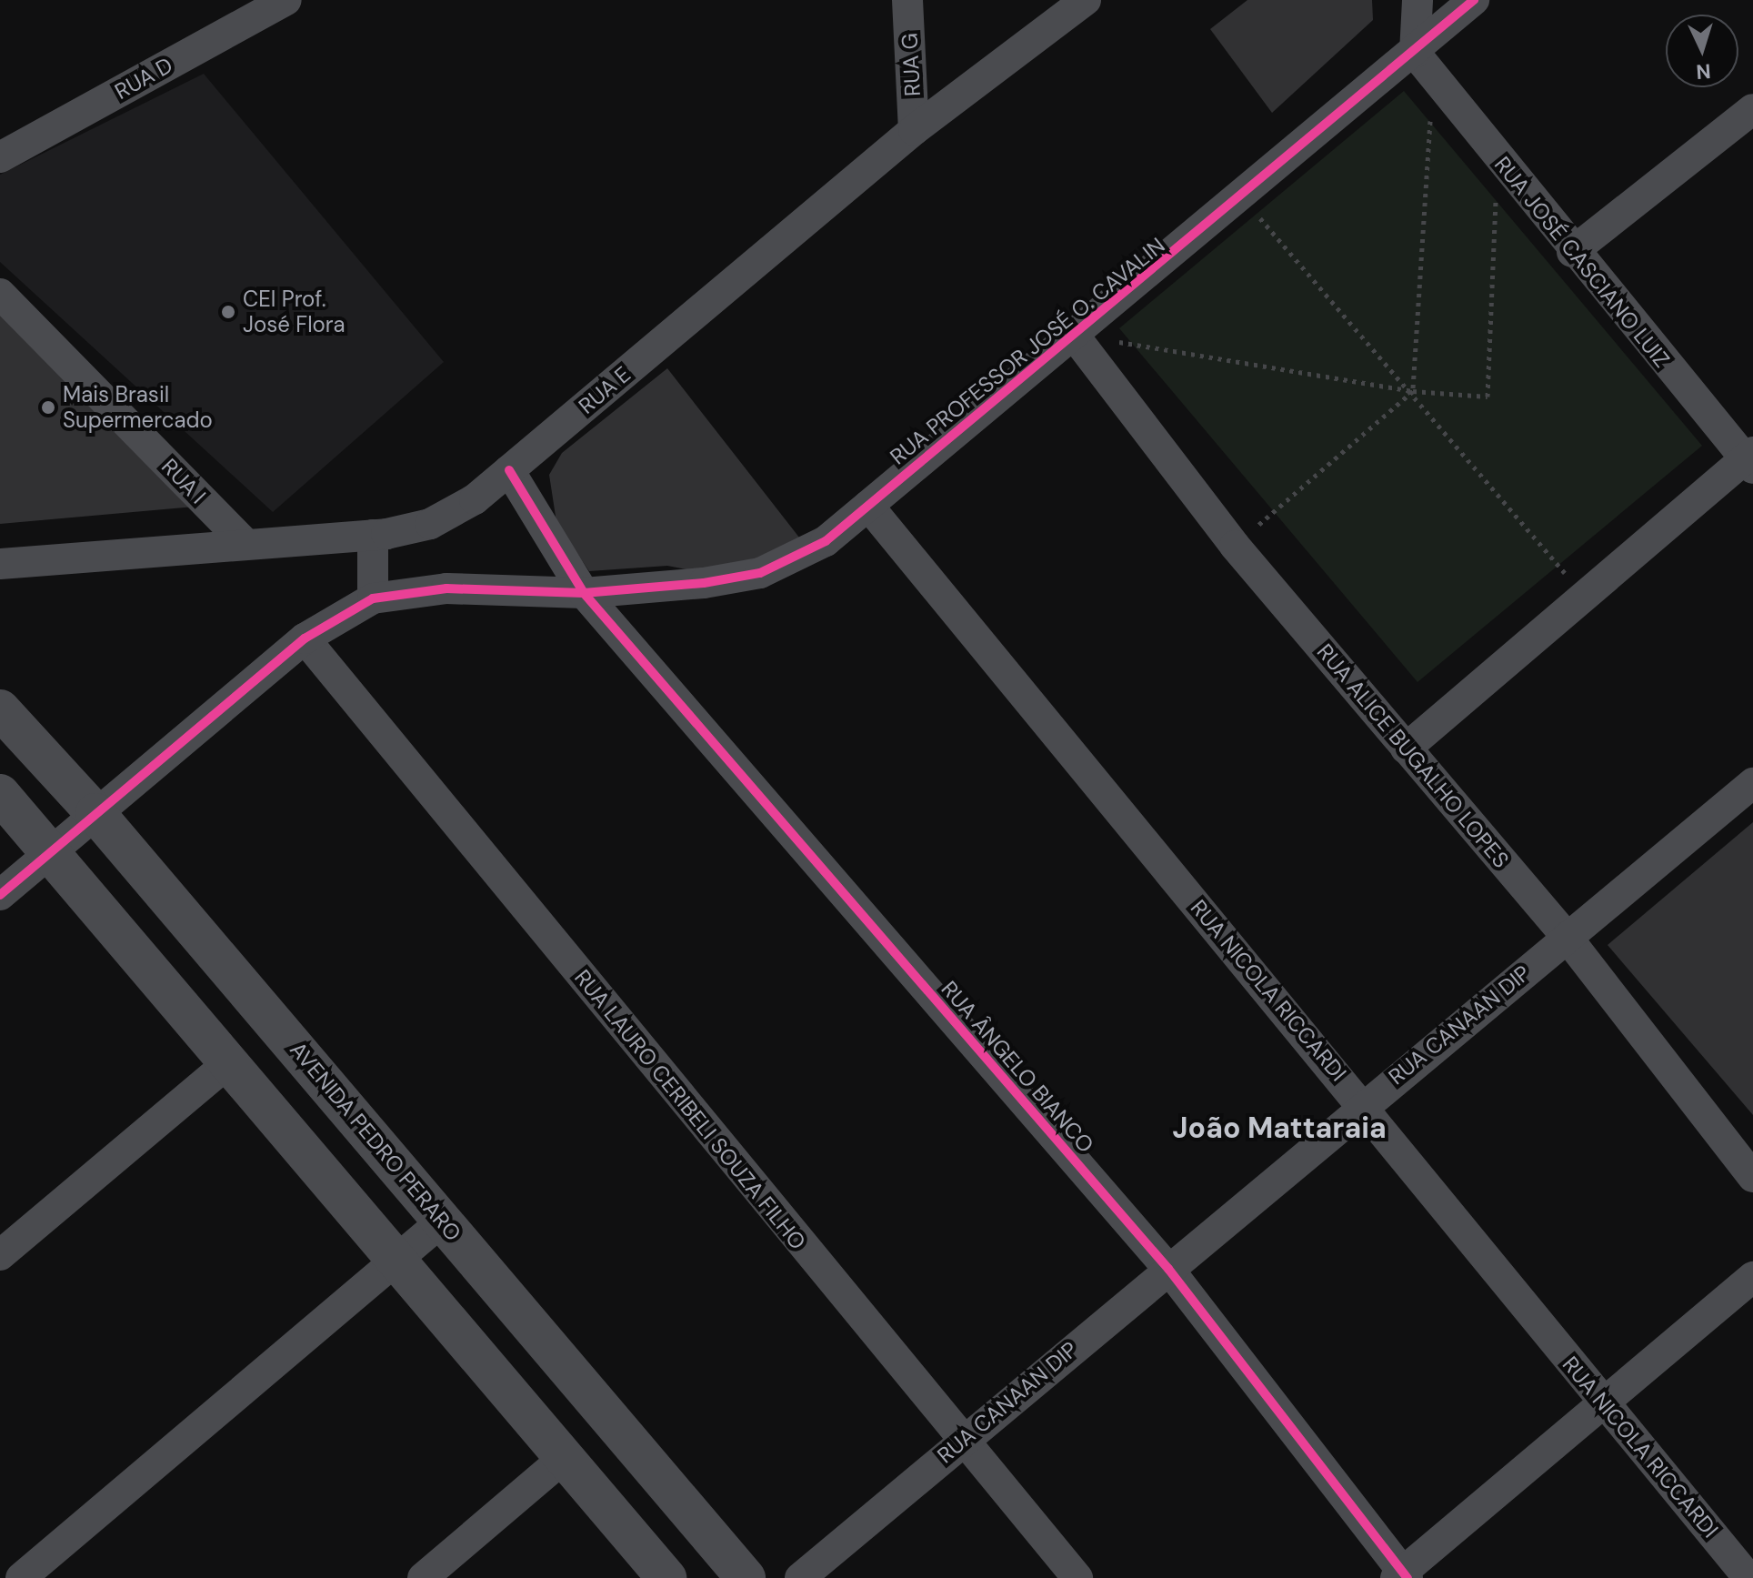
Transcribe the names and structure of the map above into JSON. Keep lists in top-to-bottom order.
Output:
{
  "streets": {
    "street": [
      "RUA G",
      "RUA D",
      "RUA JOSÉ CASCIANO LUIZ",
      "RUA PROFESSOR JOSÉ O. CAVALIN",
      "RUA E",
      "RUA I",
      "RUA ALICE BUGALHO LOPES",
      "RUA NICOLA RICCARDI",
      "RUA CANAAN DIP",
      "RUA ÂNGELO BIANCO",
      "RUA LAURO CERIBELI SOUZA FILHO",
      "AVENIDA PEDRO PERARO"
    ]
  },
  "crossings": [
    ["RUA G", "RUA E"],
    ["RUA JOSÉ CASCIANO LUIZ", "RUA PROFESSOR JOSÉ O. CAVALIN"],
    ["RUA PROFESSOR JOSÉ O. CAVALIN", "RUA ALICE BUGALHO LOPES"],
    ["RUA PROFESSOR JOSÉ O. CAVALIN", "RUA NICOLA RICCARDI"],
    ["RUA PROFESSOR JOSÉ O. CAVALIN", "RUA ÂNGELO BIANCO"],
    ["RUA E", "RUA I"],
    ["RUA E", "RUA ÂNGELO BIANCO"],
    ["RUA ALICE BUGALHO LOPES", "RUA CANAAN DIP"],
    ["RUA NICOLA RICCARDI", "RUA CANAAN DIP"],
    ["RUA CANAAN DIP", "RUA ÂNGELO BIANCO"],
    ["RUA CANAAN DIP", "RUA LAURO CERIBELI SOUZA FILHO"]
  ],
  "districts": ["João Mattaraia"],
  "places": ["CEI Prof. José Flora", "Mais Brasil Supermercado"],
  "north": "bottom"
}
